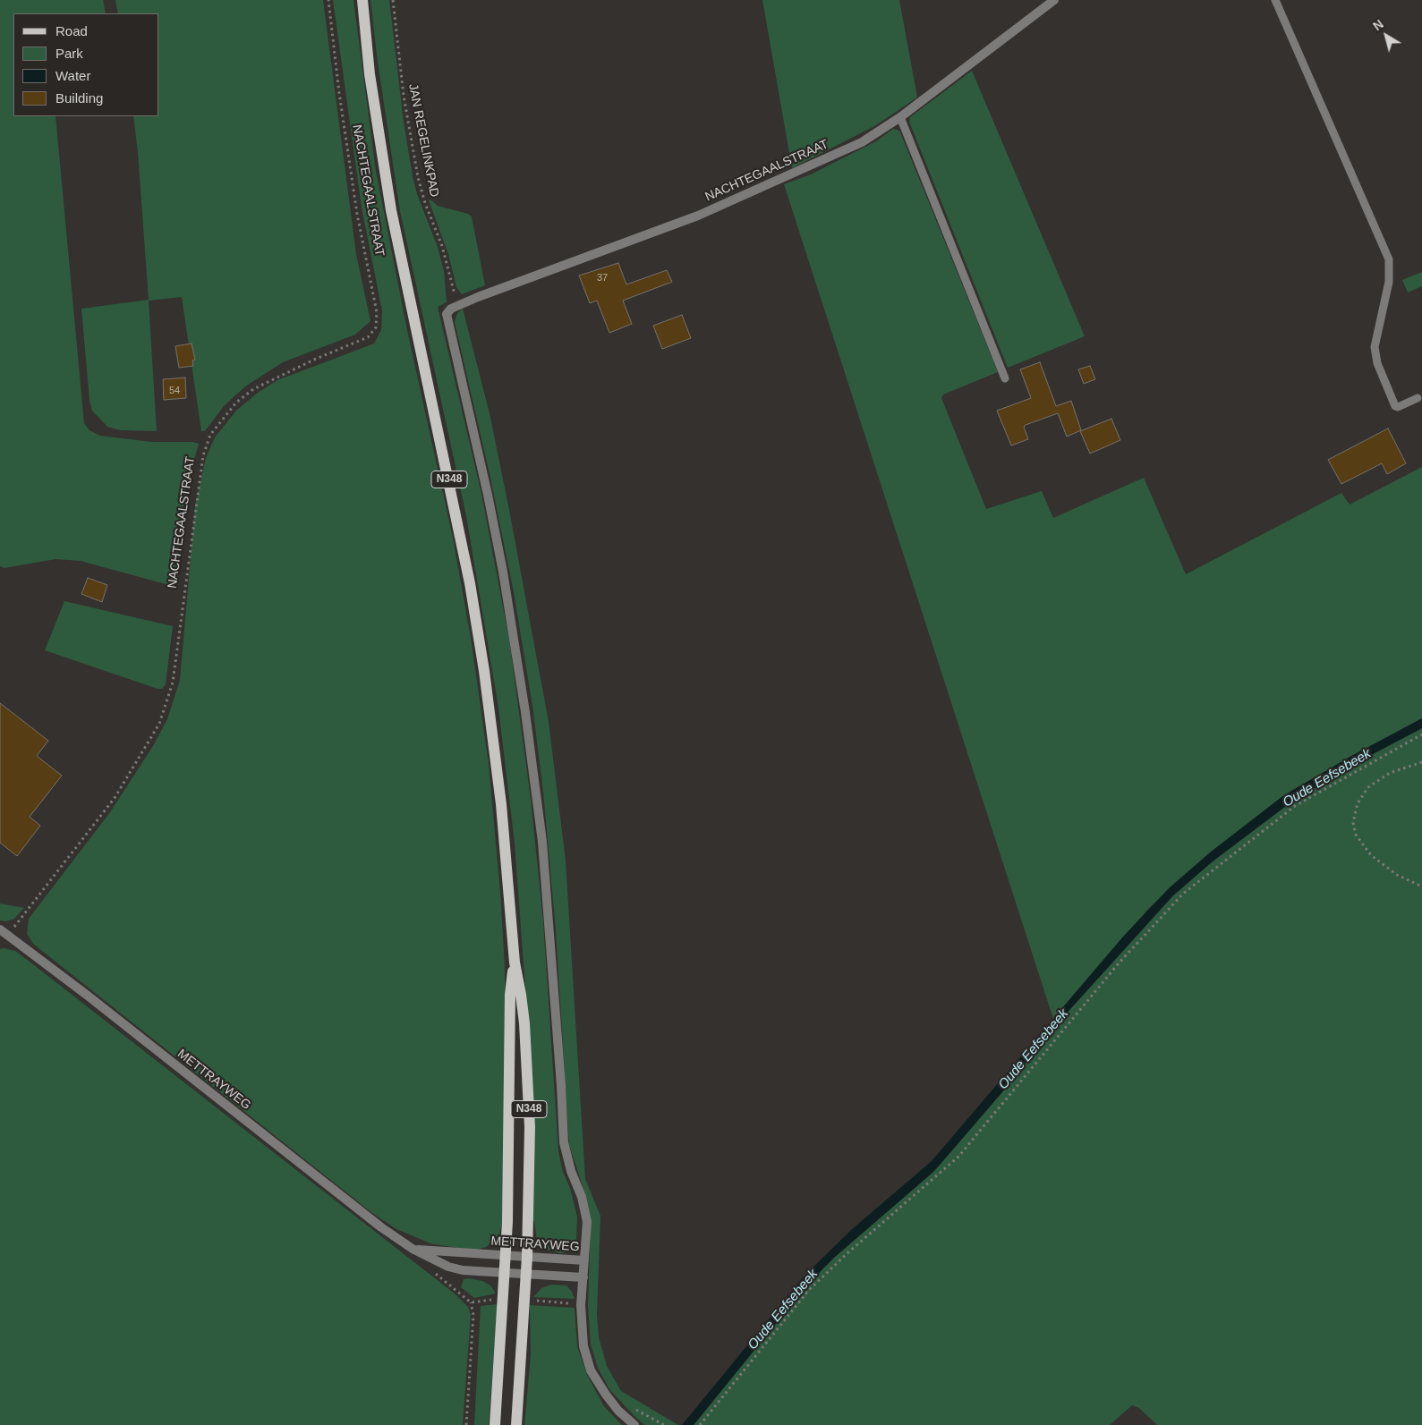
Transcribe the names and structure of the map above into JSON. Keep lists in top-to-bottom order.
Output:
{
  "streets": {
    "main road": ["N348"],
    "street": ["NACHTEGAALSTRAAT", "METTRAYWEG"],
    "path": ["JAN REGELINKPAD"]
  },
  "crossings": [
    ["JAN REGELINKPAD", "NACHTEGAALSTRAAT"],
    ["NACHTEGAALSTRAAT", "METTRAYWEG"],
    ["N348", "METTRAYWEG"]
  ],
  "water": ["Oude Eefsebeek"],
  "house_numbers": ["37", "54"],
  "legend": [
    "Road",
    "Park",
    "Water",
    "Building"
  ],
  "north": "top left"
}
